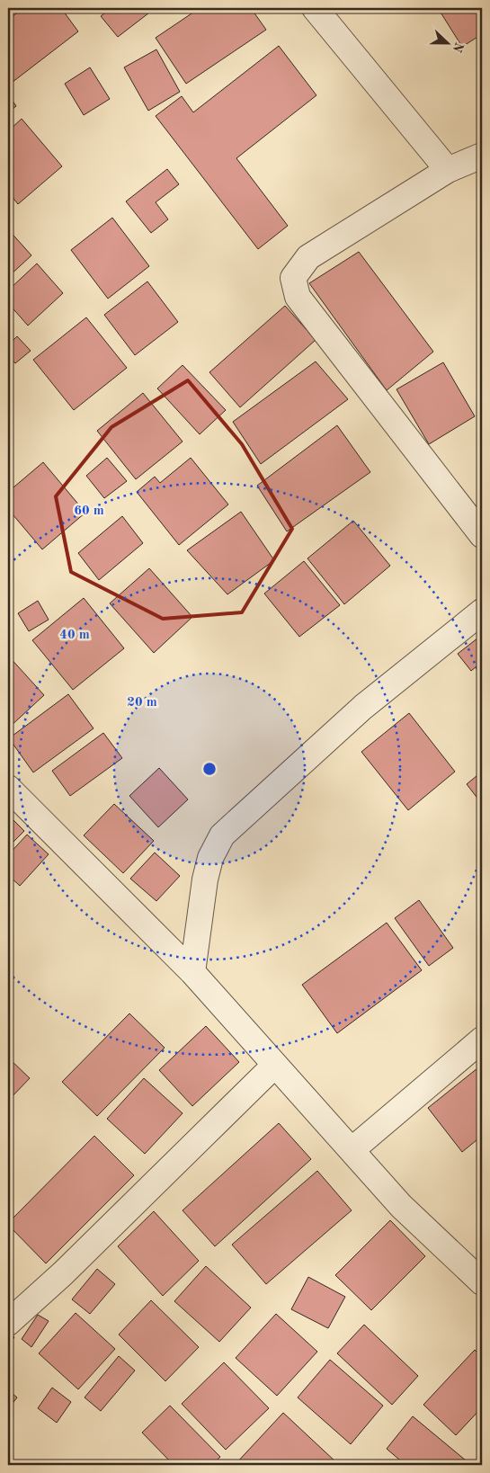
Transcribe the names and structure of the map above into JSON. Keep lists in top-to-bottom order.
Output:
{
  "north": "right",
  "rings": ["60 m", "40 m", "20 m"]
}
